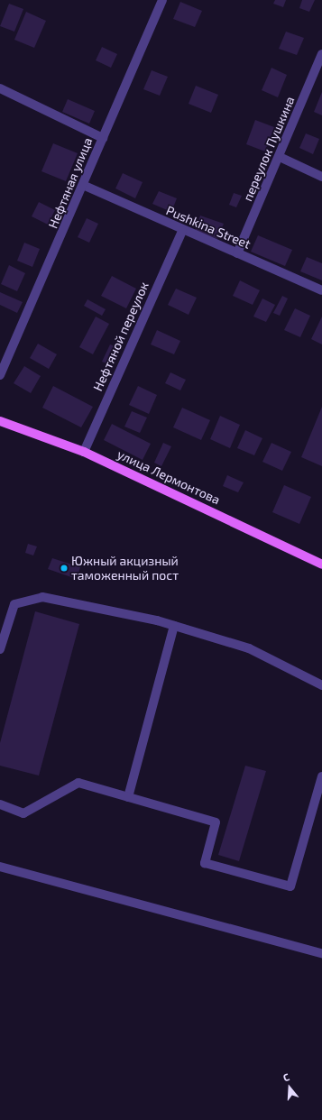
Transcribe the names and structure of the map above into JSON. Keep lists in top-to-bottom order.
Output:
{
  "streets": {
    "main road": ["улица Лермонтова"],
    "street": [
      "переулок Пушкина",
      "Нефтяная улица",
      "Pushkina Street",
      "Нефтяной переулок"
    ]
  },
  "crossings": [
    ["переулок Пушкина", "Pushkina Street"],
    ["Нефтяная улица", "Pushkina Street"],
    ["Pushkina Street", "Нефтяной переулок"],
    ["Нефтяной переулок", "улица Лермонтова"]
  ],
  "places": ["Южный акцизный таможенный пост"],
  "north": "top"
}
